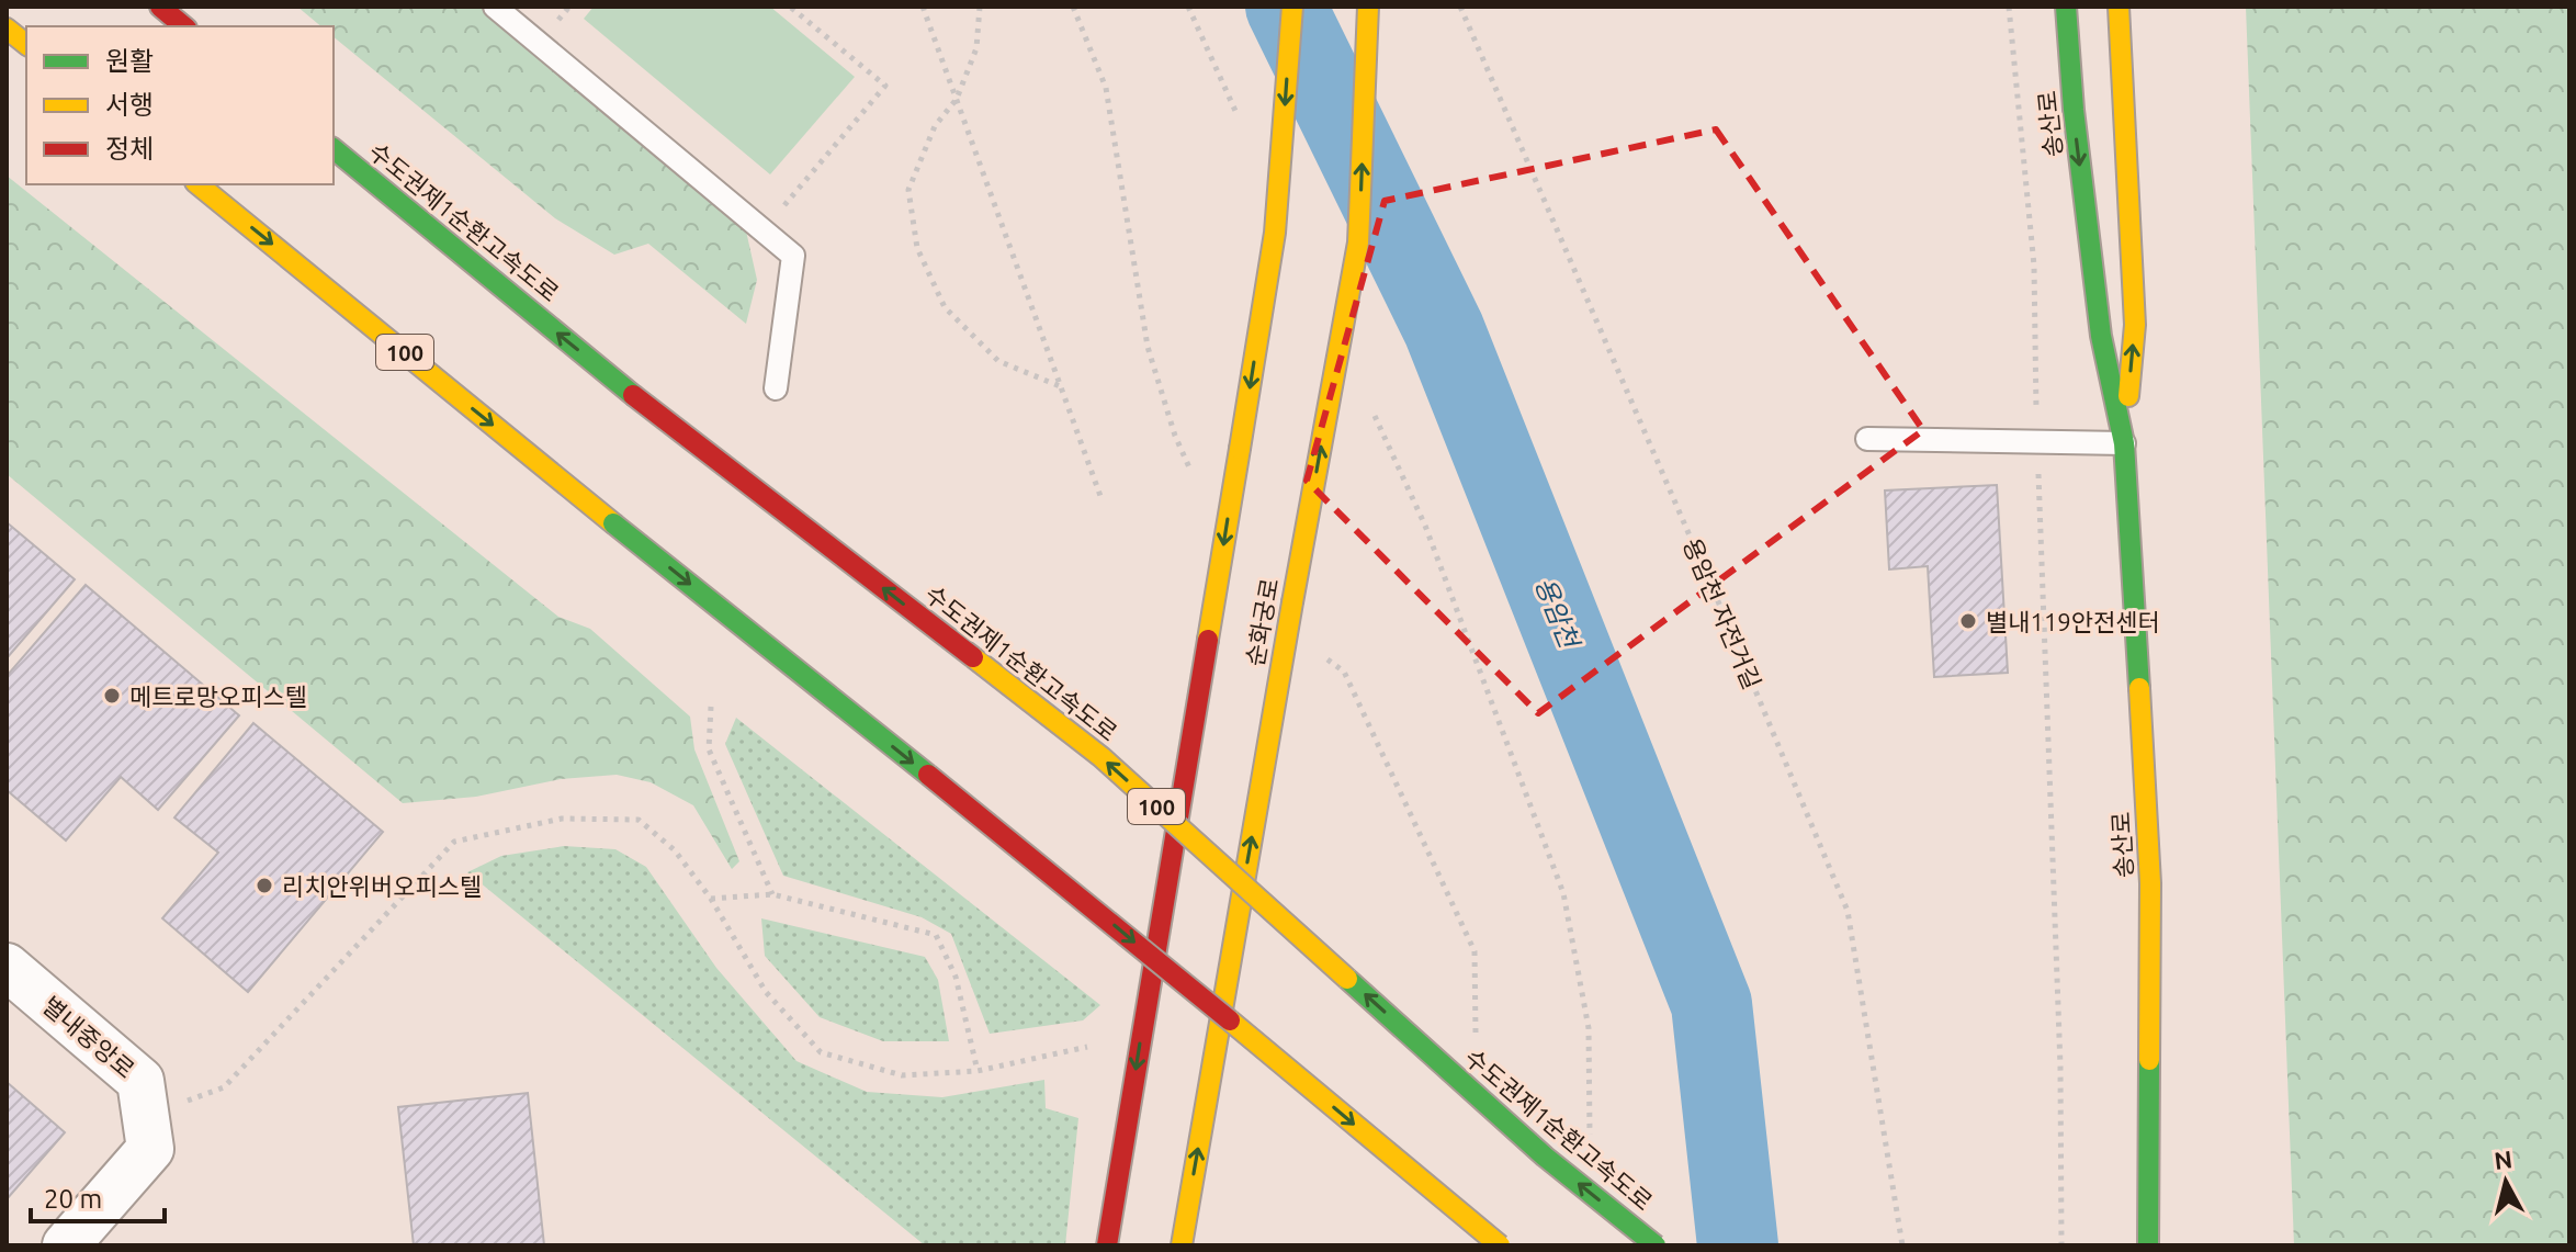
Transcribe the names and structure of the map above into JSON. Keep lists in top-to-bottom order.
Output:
{
  "streets": {
    "main road": [
      "송산로",
      "수도권제1순환고속도로",
      "100",
      "순화궁로"
    ],
    "street": ["별내중앙로"],
    "path": ["용암천 자전거길"]
  },
  "water": ["용암천"],
  "places": ["별내119안전센터", "메트로망오피스텔", "리치안위버오피스텔"],
  "legend": ["원활", "서행", "정체"],
  "scale_bar": "20 m",
  "north": "top"
}
